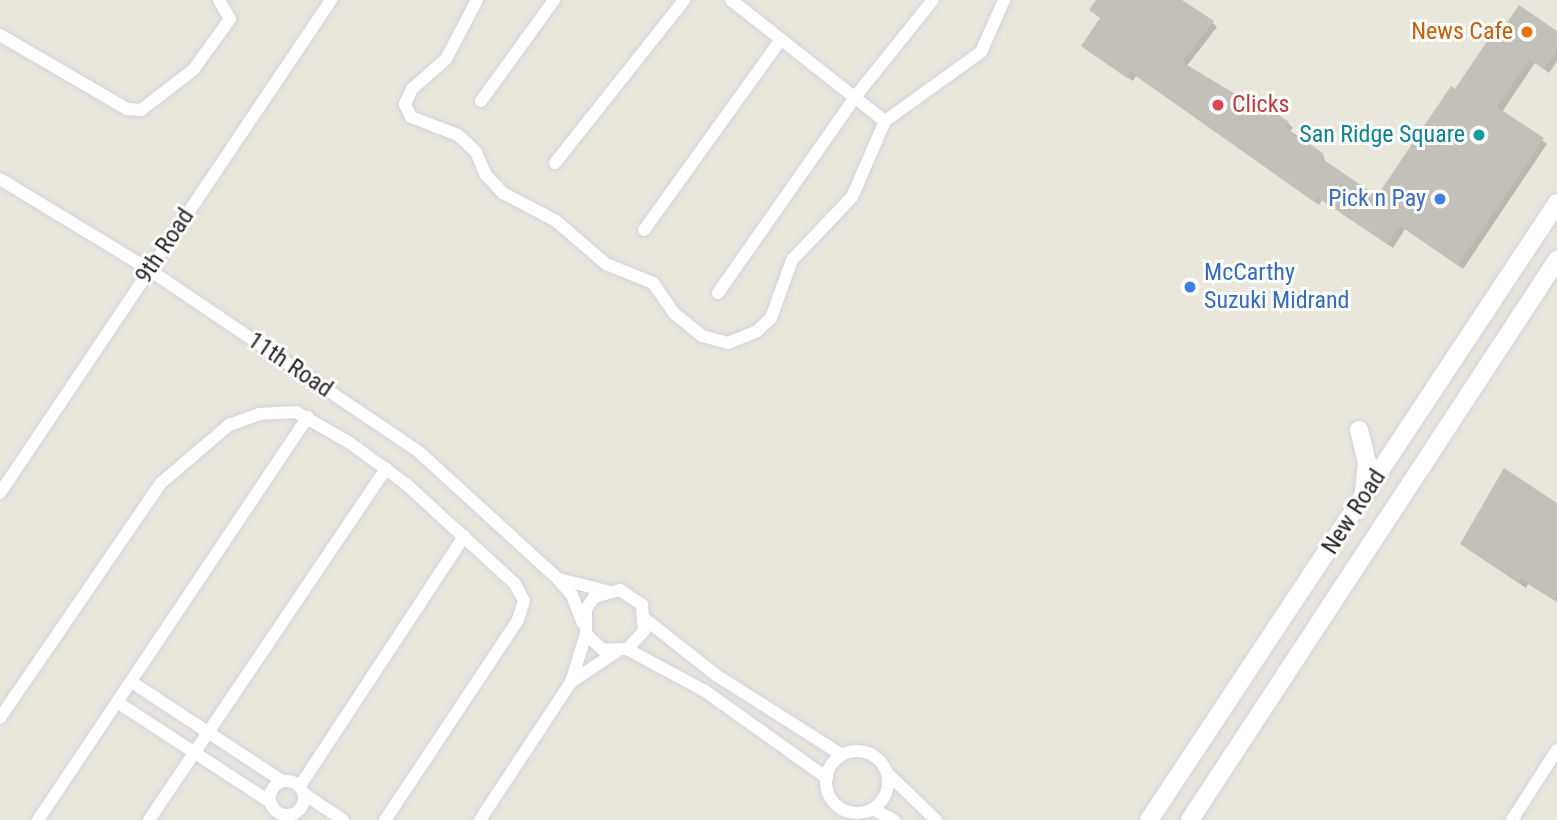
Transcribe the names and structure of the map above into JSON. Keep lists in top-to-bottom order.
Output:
{
  "streets": {
    "main road": ["New Road"],
    "street": ["9th Road", "11th Road"]
  },
  "crossings": [
    ["9th Road", "11th Road"]
  ],
  "places": [
    "News Cafe",
    "Clicks",
    "San Ridge Square",
    "Pick n Pay",
    "McCarthy Suzuki Midrand"
  ]
}
